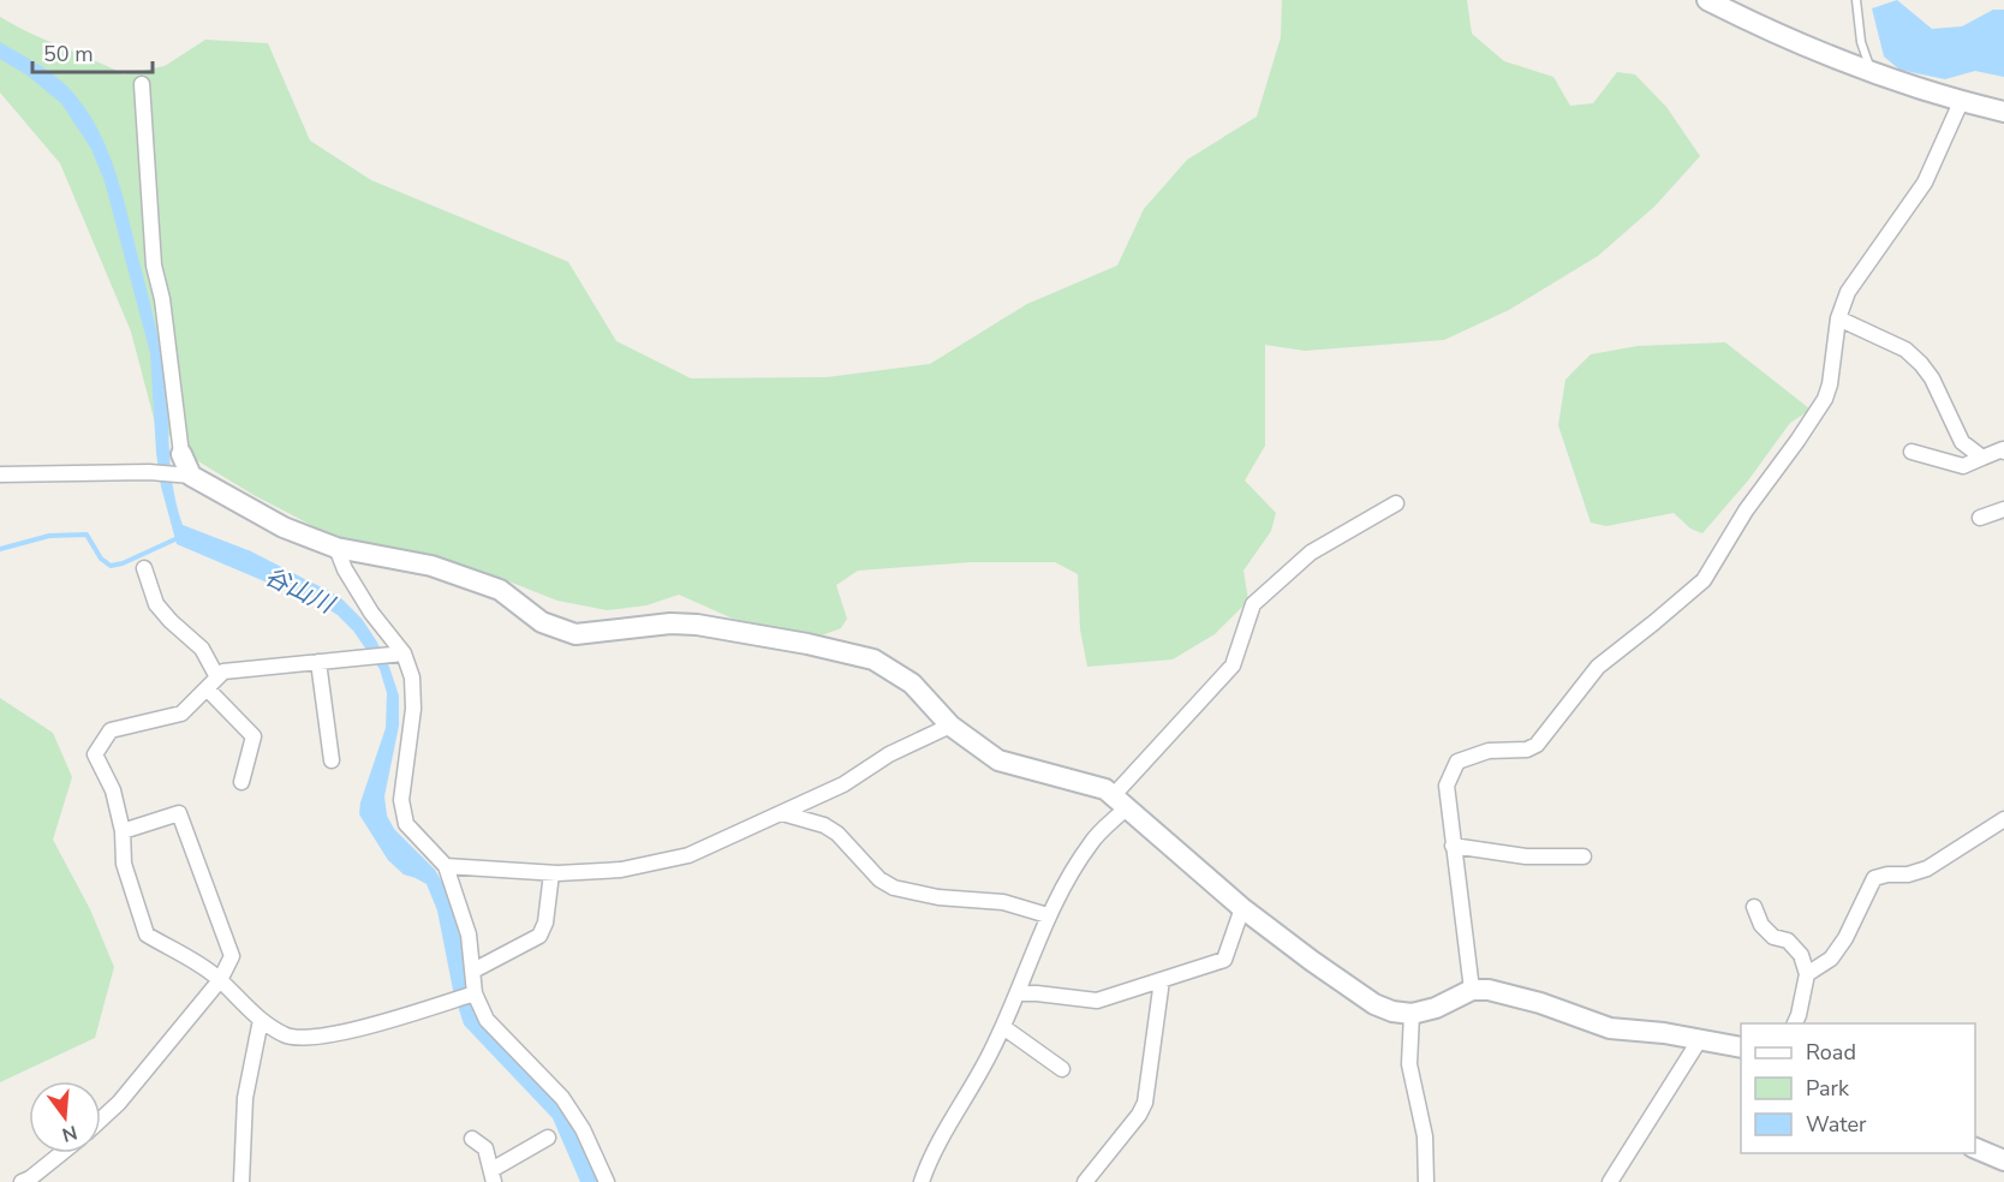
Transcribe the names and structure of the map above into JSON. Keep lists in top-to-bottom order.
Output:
{
  "water": ["谷山川"],
  "legend": ["Road", "Park", "Water"],
  "scale_bar": "50 m",
  "north": "bottom"
}
